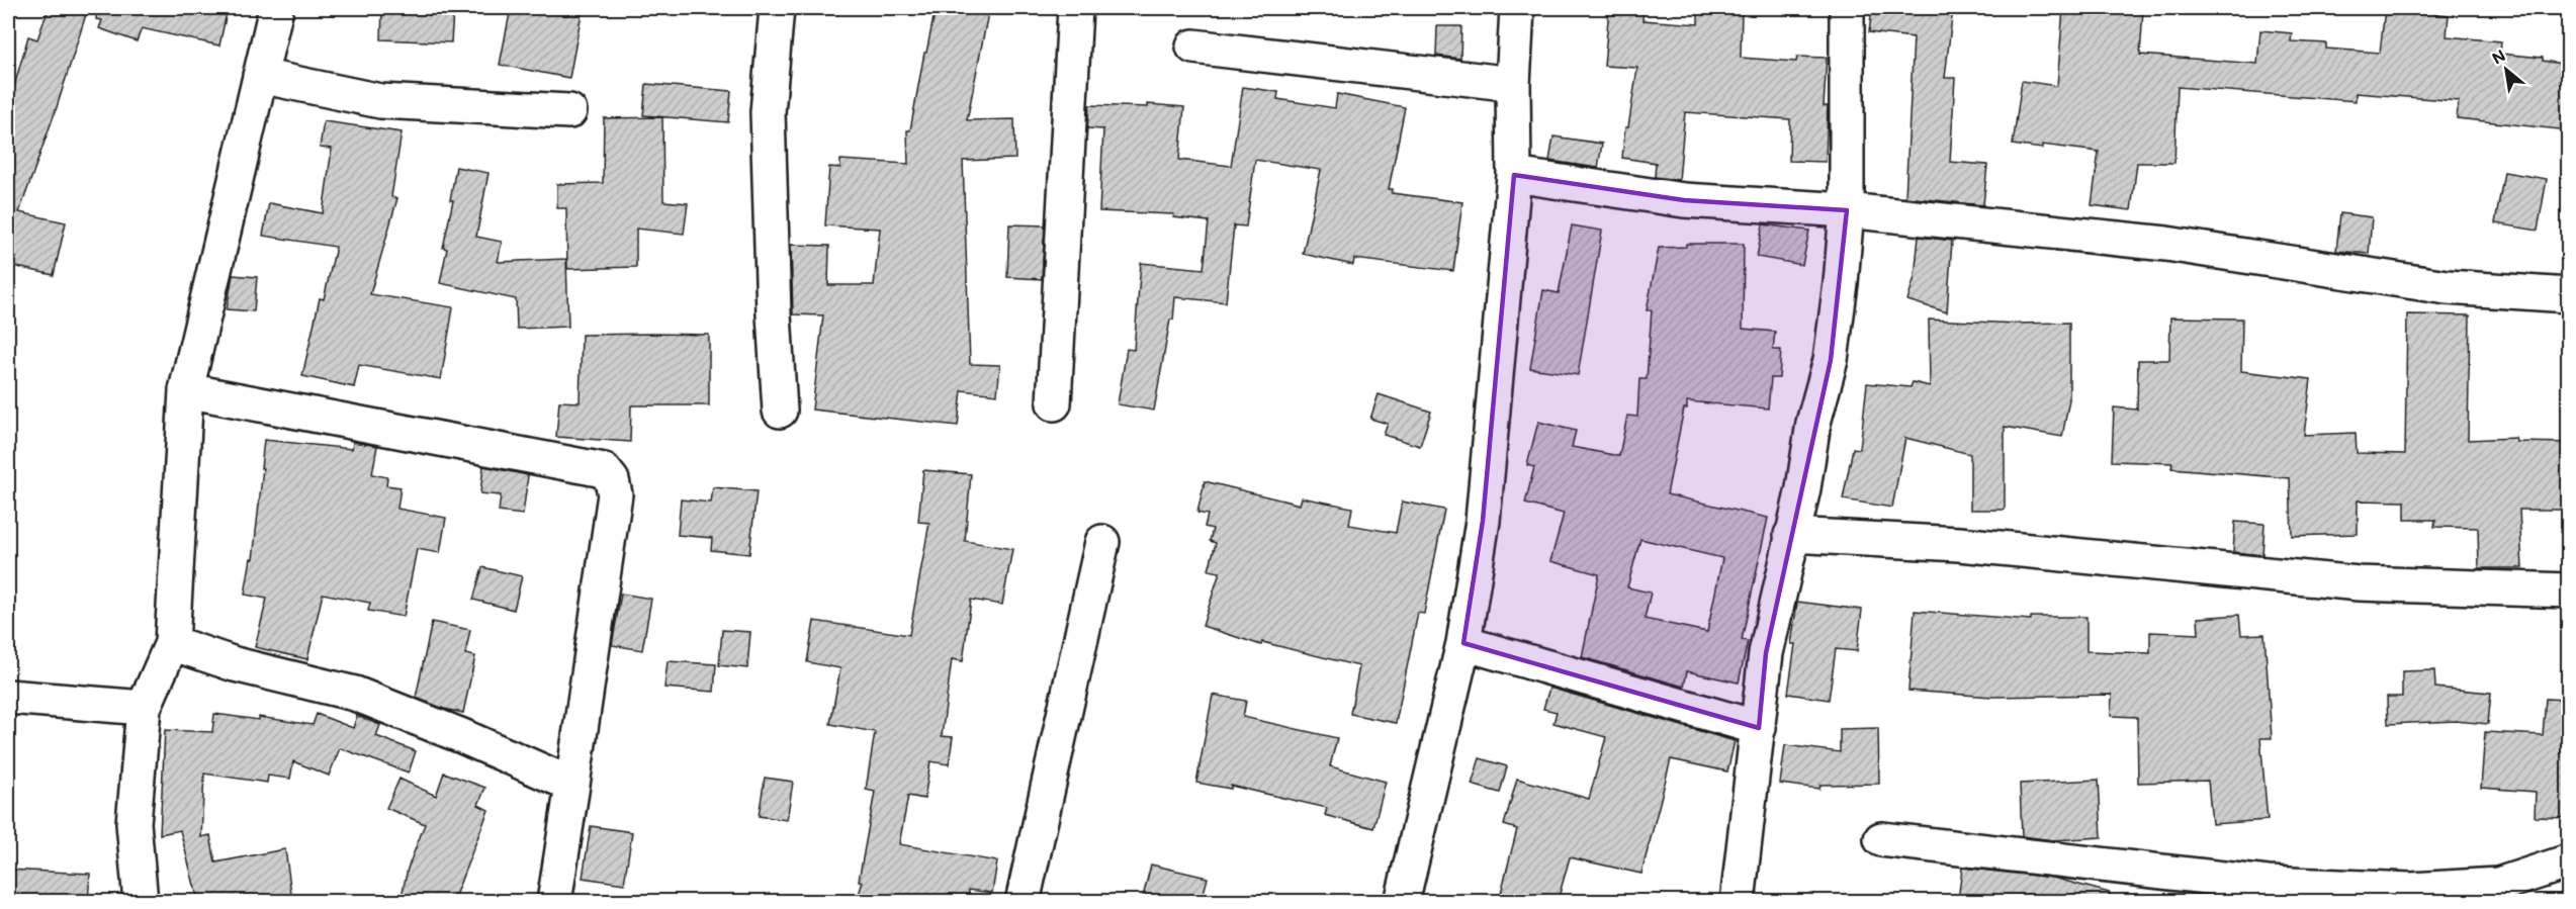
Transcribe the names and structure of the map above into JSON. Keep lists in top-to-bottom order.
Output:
{
  "north": "top left"
}
